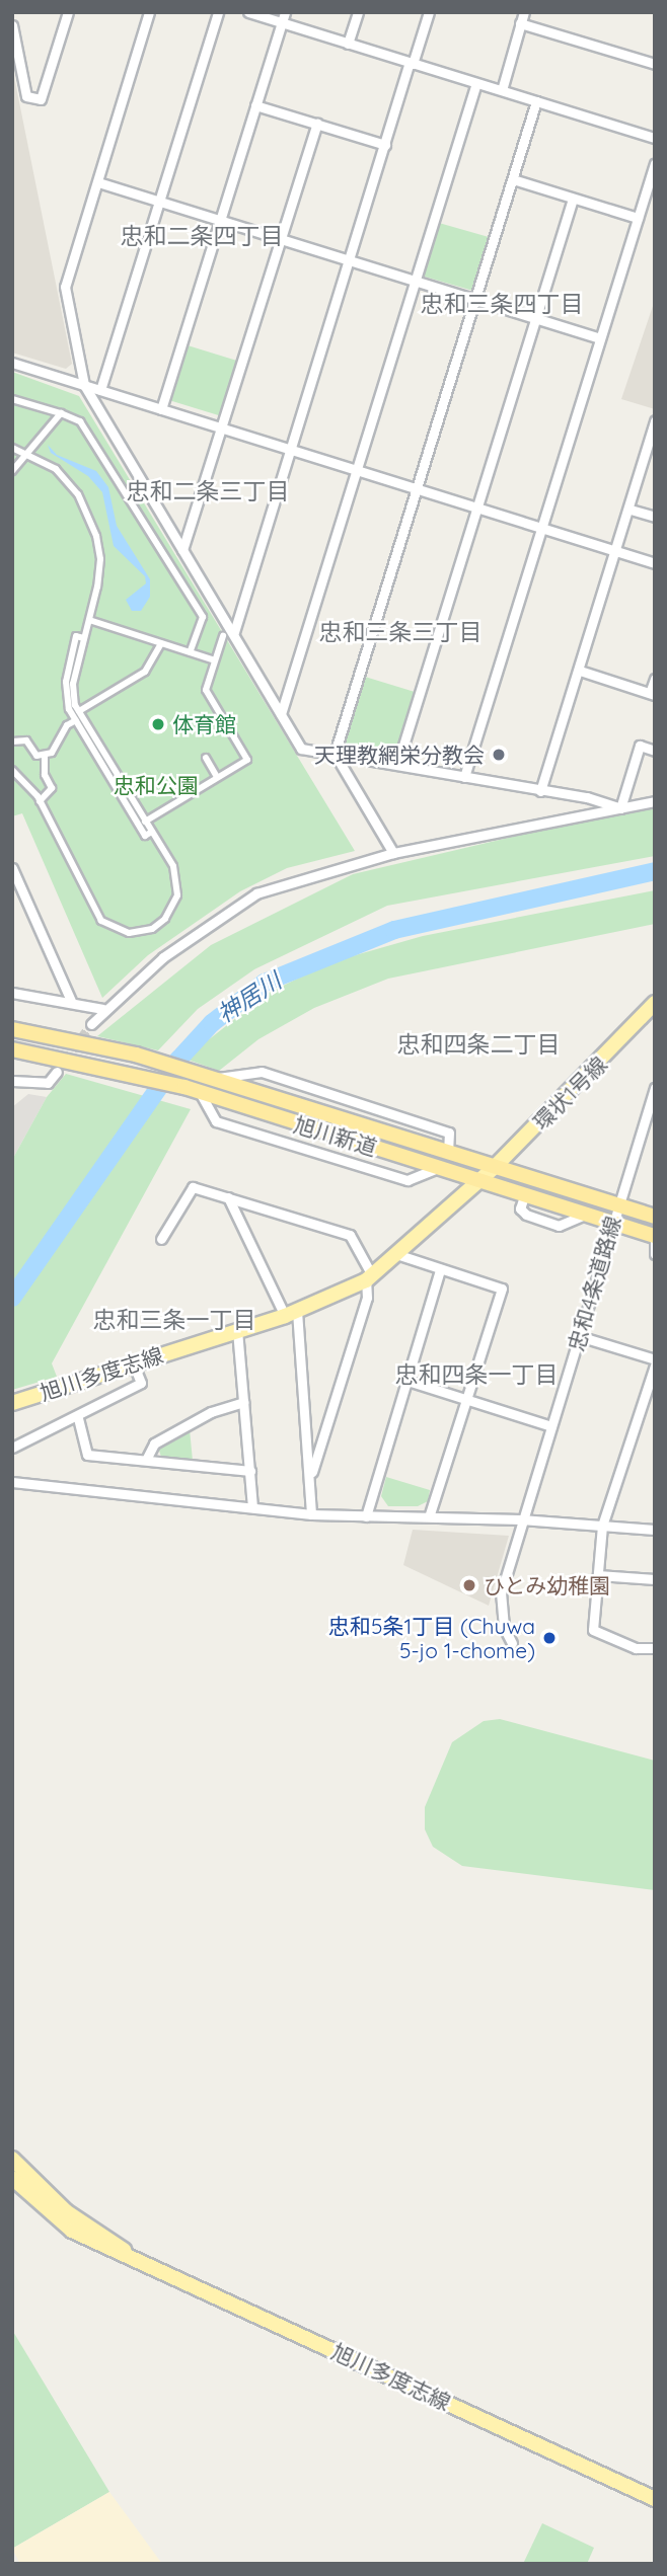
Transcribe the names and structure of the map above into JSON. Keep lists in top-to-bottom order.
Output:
{
  "streets": {
    "highway": ["旭川新道"],
    "main road": ["環状1号線", "旭川多度志線"],
    "street": ["忠和4条道路線"]
  },
  "crossings": [
    ["環状1号線", "旭川新道"],
    ["環状1号線", "旭川多度志線"],
    ["旭川新道", "忠和4条道路線"],
    ["旭川新道", "旭川多度志線"]
  ],
  "districts": [
    "忠和二条四丁目",
    "忠和三条四丁目",
    "忠和二条三丁目",
    "忠和三条三丁目",
    "忠和四条二丁目",
    "忠和三条一丁目",
    "忠和四条一丁目"
  ],
  "water": ["神居川"],
  "parks": ["忠和公園"],
  "places": [
    "体育館",
    "天理教網栄分教会",
    "ひとみ幼稚園",
    "忠和5条1丁目 (Chuwa 5-jo 1-chome)"
  ]
}
